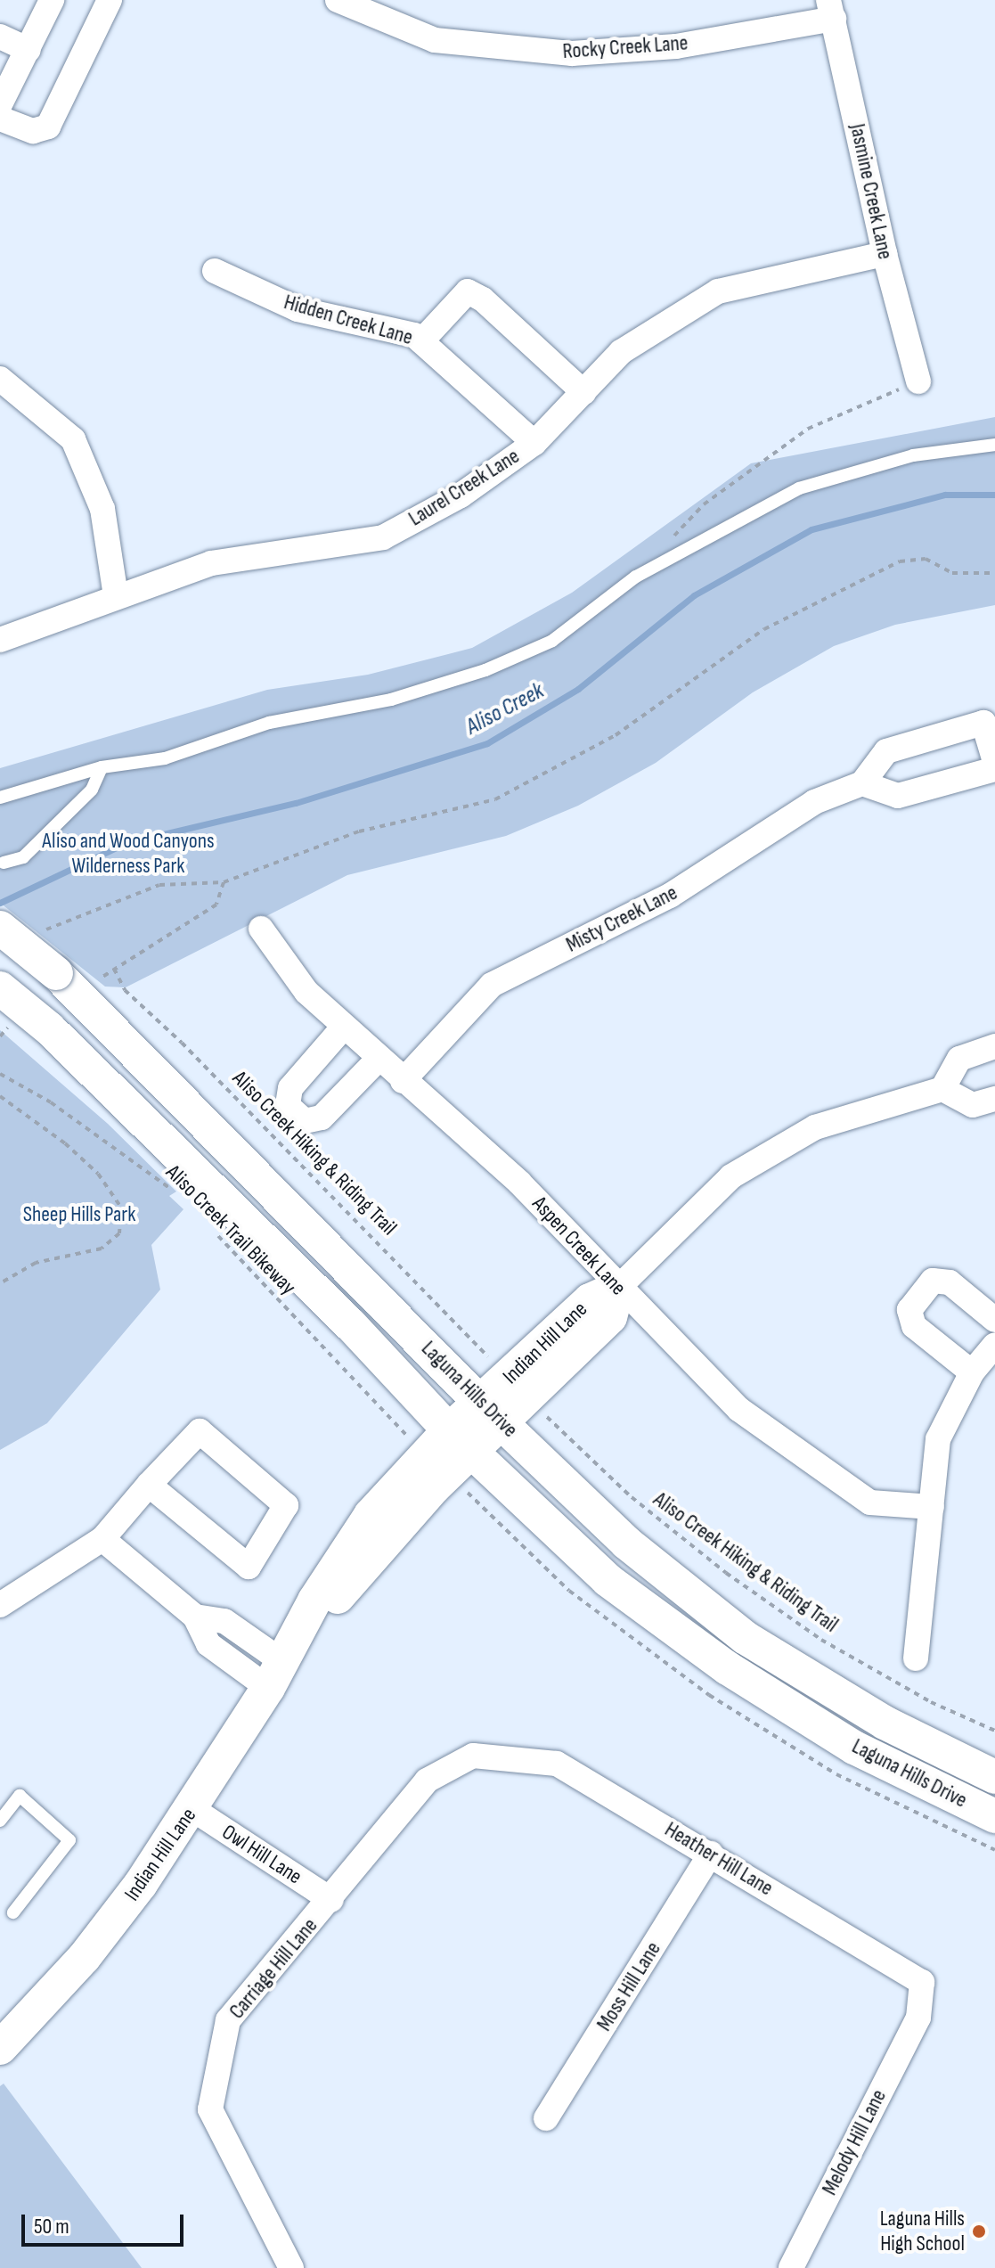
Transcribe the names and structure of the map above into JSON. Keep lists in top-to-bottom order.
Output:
{
  "streets": {
    "main road": ["Indian Hill Lane", "Laguna Hills Drive"],
    "street": [
      "Rocky Creek Lane",
      "Jasmine Creek Lane",
      "Hidden Creek Lane",
      "Laurel Creek Lane",
      "Misty Creek Lane",
      "Aspen Creek Lane",
      "Owl Hill Lane",
      "Heather Hill Lane",
      "Carriage Hill Lane",
      "Moss Hill Lane",
      "Melody Hill Lane"
    ],
    "path": ["Aliso Creek Hiking & Riding Trail", "Aliso Creek Trail Bikeway"]
  },
  "crossings": [
    ["Rocky Creek Lane", "Jasmine Creek Lane"],
    ["Jasmine Creek Lane", "Laurel Creek Lane"],
    ["Hidden Creek Lane", "Laurel Creek Lane"],
    ["Misty Creek Lane", "Aspen Creek Lane"],
    ["Aspen Creek Lane", "Indian Hill Lane"],
    ["Indian Hill Lane", "Laguna Hills Drive"],
    ["Indian Hill Lane", "Owl Hill Lane"],
    ["Owl Hill Lane", "Carriage Hill Lane"],
    ["Heather Hill Lane", "Carriage Hill Lane"],
    ["Heather Hill Lane", "Moss Hill Lane"],
    ["Heather Hill Lane", "Melody Hill Lane"]
  ],
  "water": ["Aliso Creek"],
  "parks": ["Aliso and Wood Canyons Wilderness Park", "Sheep Hills Park"],
  "places": ["Laguna Hills High School"],
  "scale_bar": "50 m"
}
